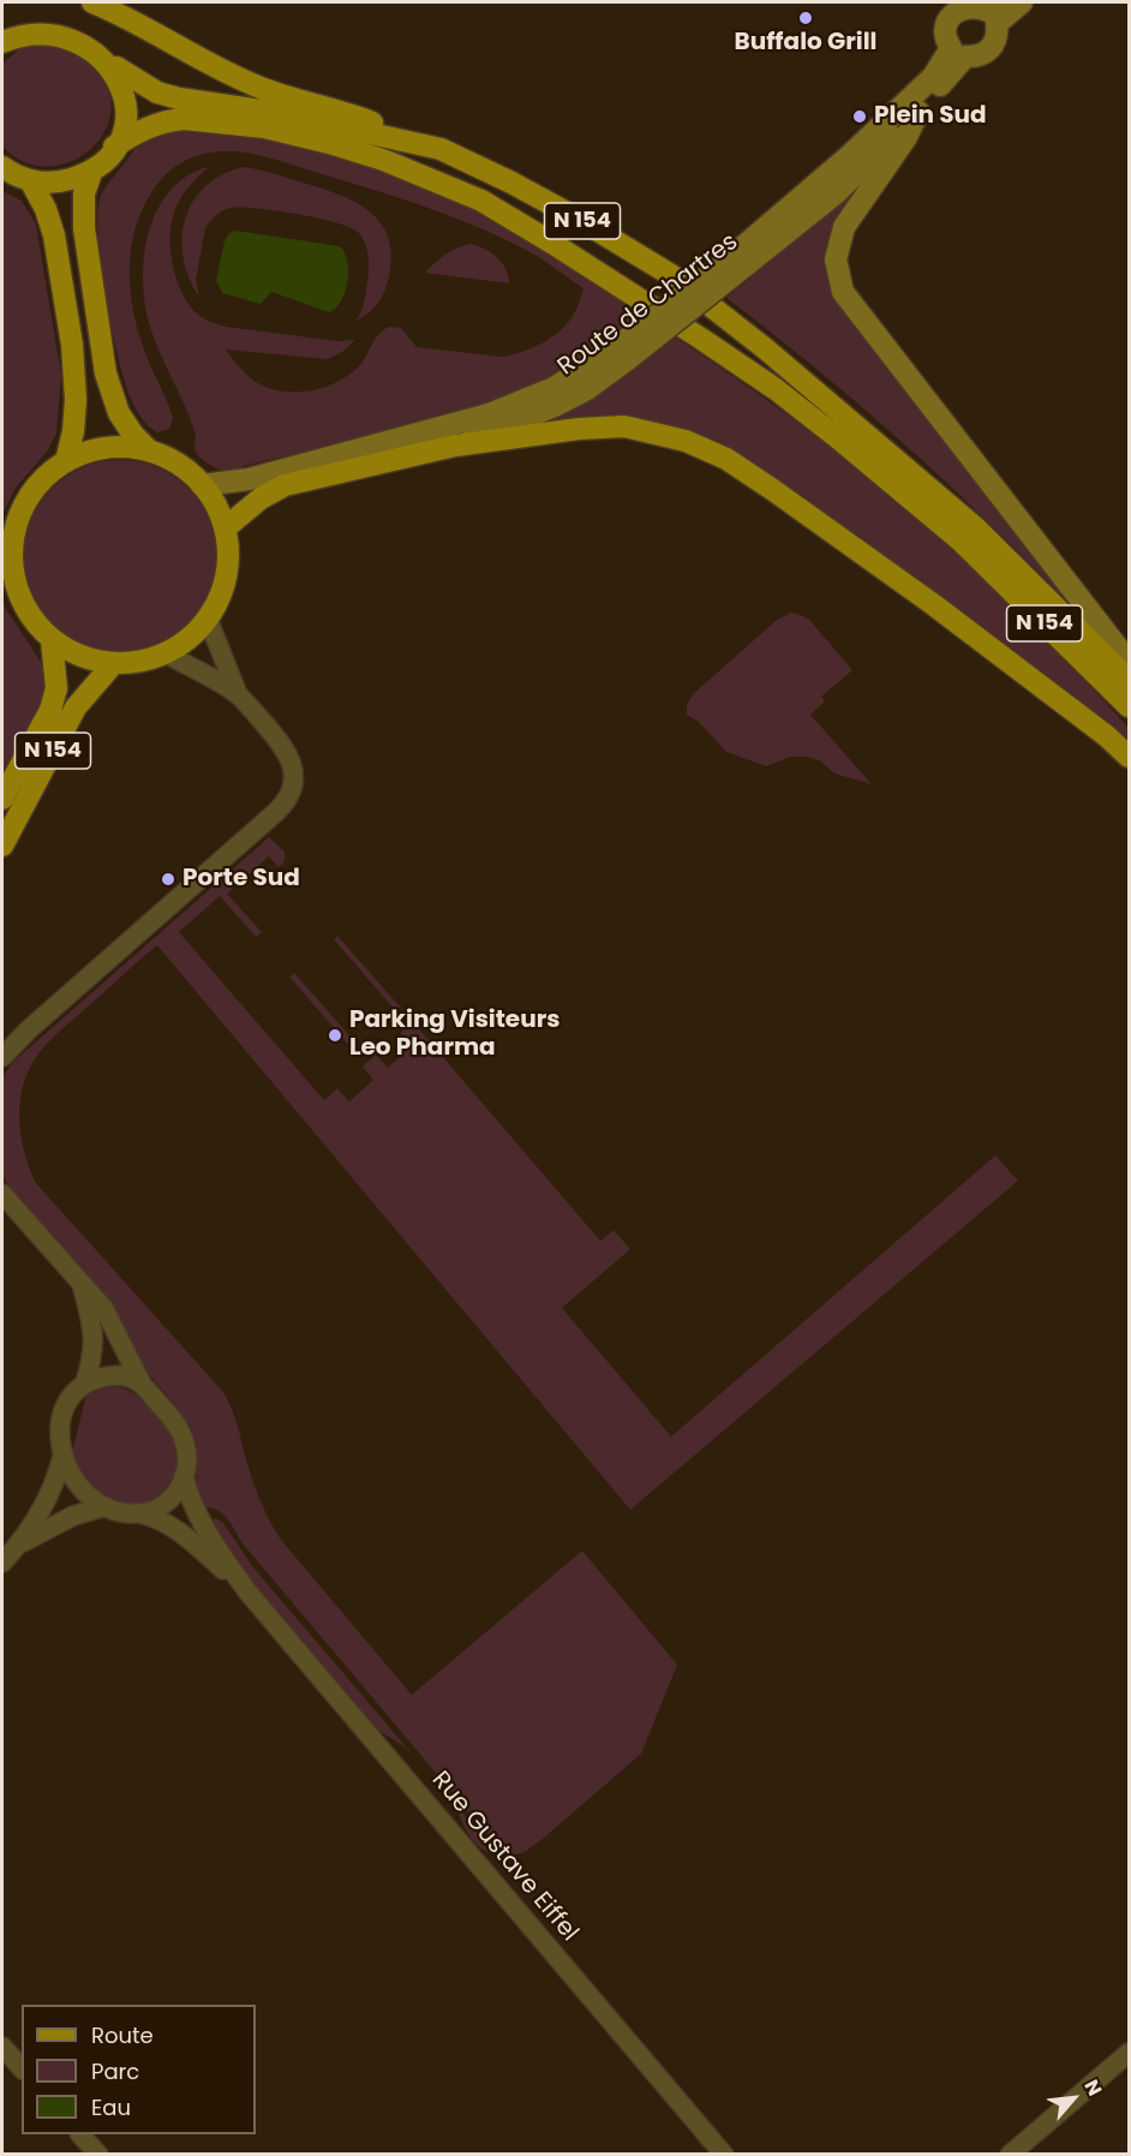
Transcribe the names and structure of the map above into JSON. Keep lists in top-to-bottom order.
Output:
{
  "streets": {
    "main road": ["N 154", "Route de Chartres"],
    "street": ["Rue Gustave Eiffel"]
  },
  "crossings": [
    ["N 154", "Route de Chartres"]
  ],
  "places": [
    "Buffalo Grill",
    "Plein Sud",
    "Porte Sud",
    "Parking Visiteurs Leo Pharma"
  ],
  "legend": ["Route", "Parc", "Eau"],
  "north": "top right"
}
